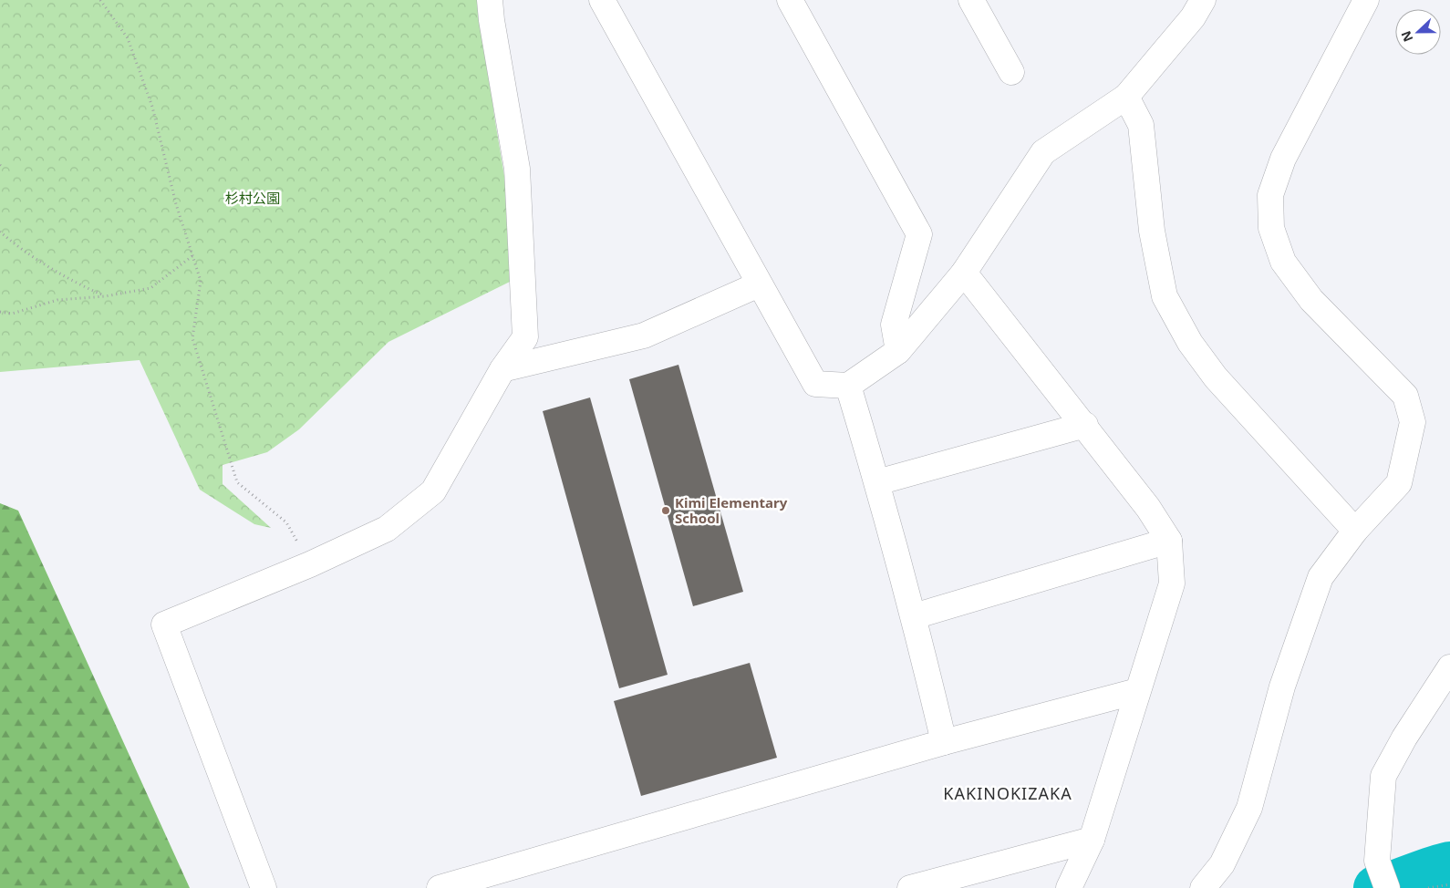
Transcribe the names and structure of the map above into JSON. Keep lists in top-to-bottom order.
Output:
{
  "districts": ["KAKINOKIZAKA"],
  "parks": ["杉村公園"],
  "places": ["Kimi Elementary School"],
  "north": "left"
}
